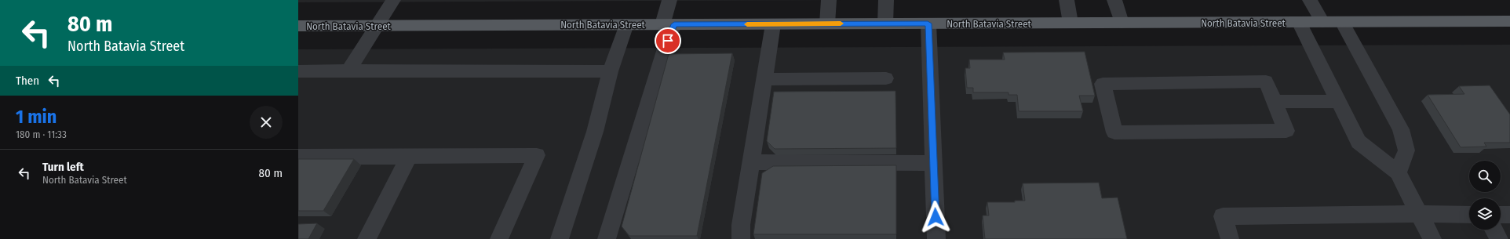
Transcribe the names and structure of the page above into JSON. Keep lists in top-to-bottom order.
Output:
{
  "streets": {
    "main road": ["North Batavia Street"]
  },
  "page": {
    "turn": ["80 m", "North Batavia Street"],
    "then": "Then",
    "heading": ["1 min", "180 m · 11:33"],
    "list": [
      {
        "name": "Turn left",
        "note": "North Batavia Street",
        "value": "80 m"
      }
    ]
  }
}
